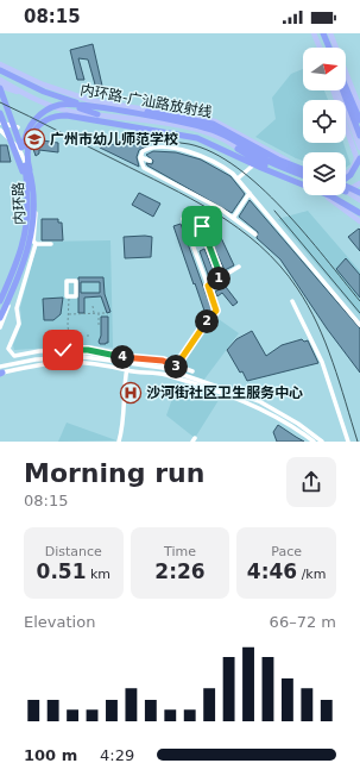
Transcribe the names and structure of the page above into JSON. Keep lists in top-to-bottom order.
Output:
{
  "streets": {
    "highway": ["内环路-广汕路放射线", "内环路"]
  },
  "crossings": [
    ["内环路-广汕路放射线", "内环路"]
  ],
  "places": {
    "school or university": ["广州市幼儿师范学校"],
    "hospital": ["沙河街社区卫生服务中心"]
  },
  "north": "right",
  "page": {
    "status": "08:15",
    "pins": [
      "1",
      "2",
      "4",
      "3"
    ],
    "heading": ["Morning run", "08:15"],
    "stats": [
      ["Distance", "0.51 km"],
      ["Time", "2:26"],
      ["Pace", "4:46 /km"]
    ],
    "chart": ["Elevation", "66–72 m"],
    "list": [
      {
        "name": "100 m",
        "note": "4:29"
      }
    ]
  }
}
